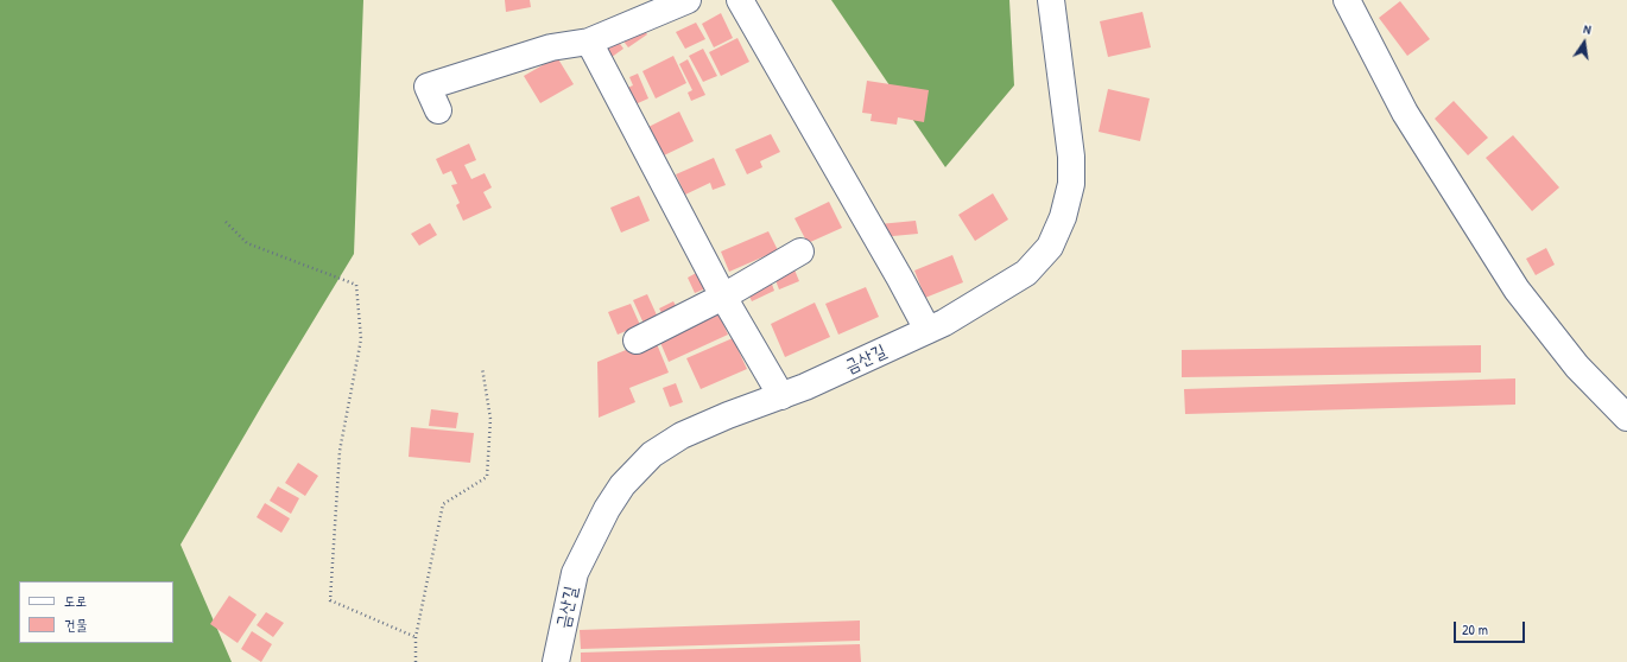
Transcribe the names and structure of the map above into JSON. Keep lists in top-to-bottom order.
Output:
{
  "streets": {
    "street": ["금산길"]
  },
  "legend": ["도로", "건물"],
  "scale_bar": "20 m",
  "north": "top"
}
